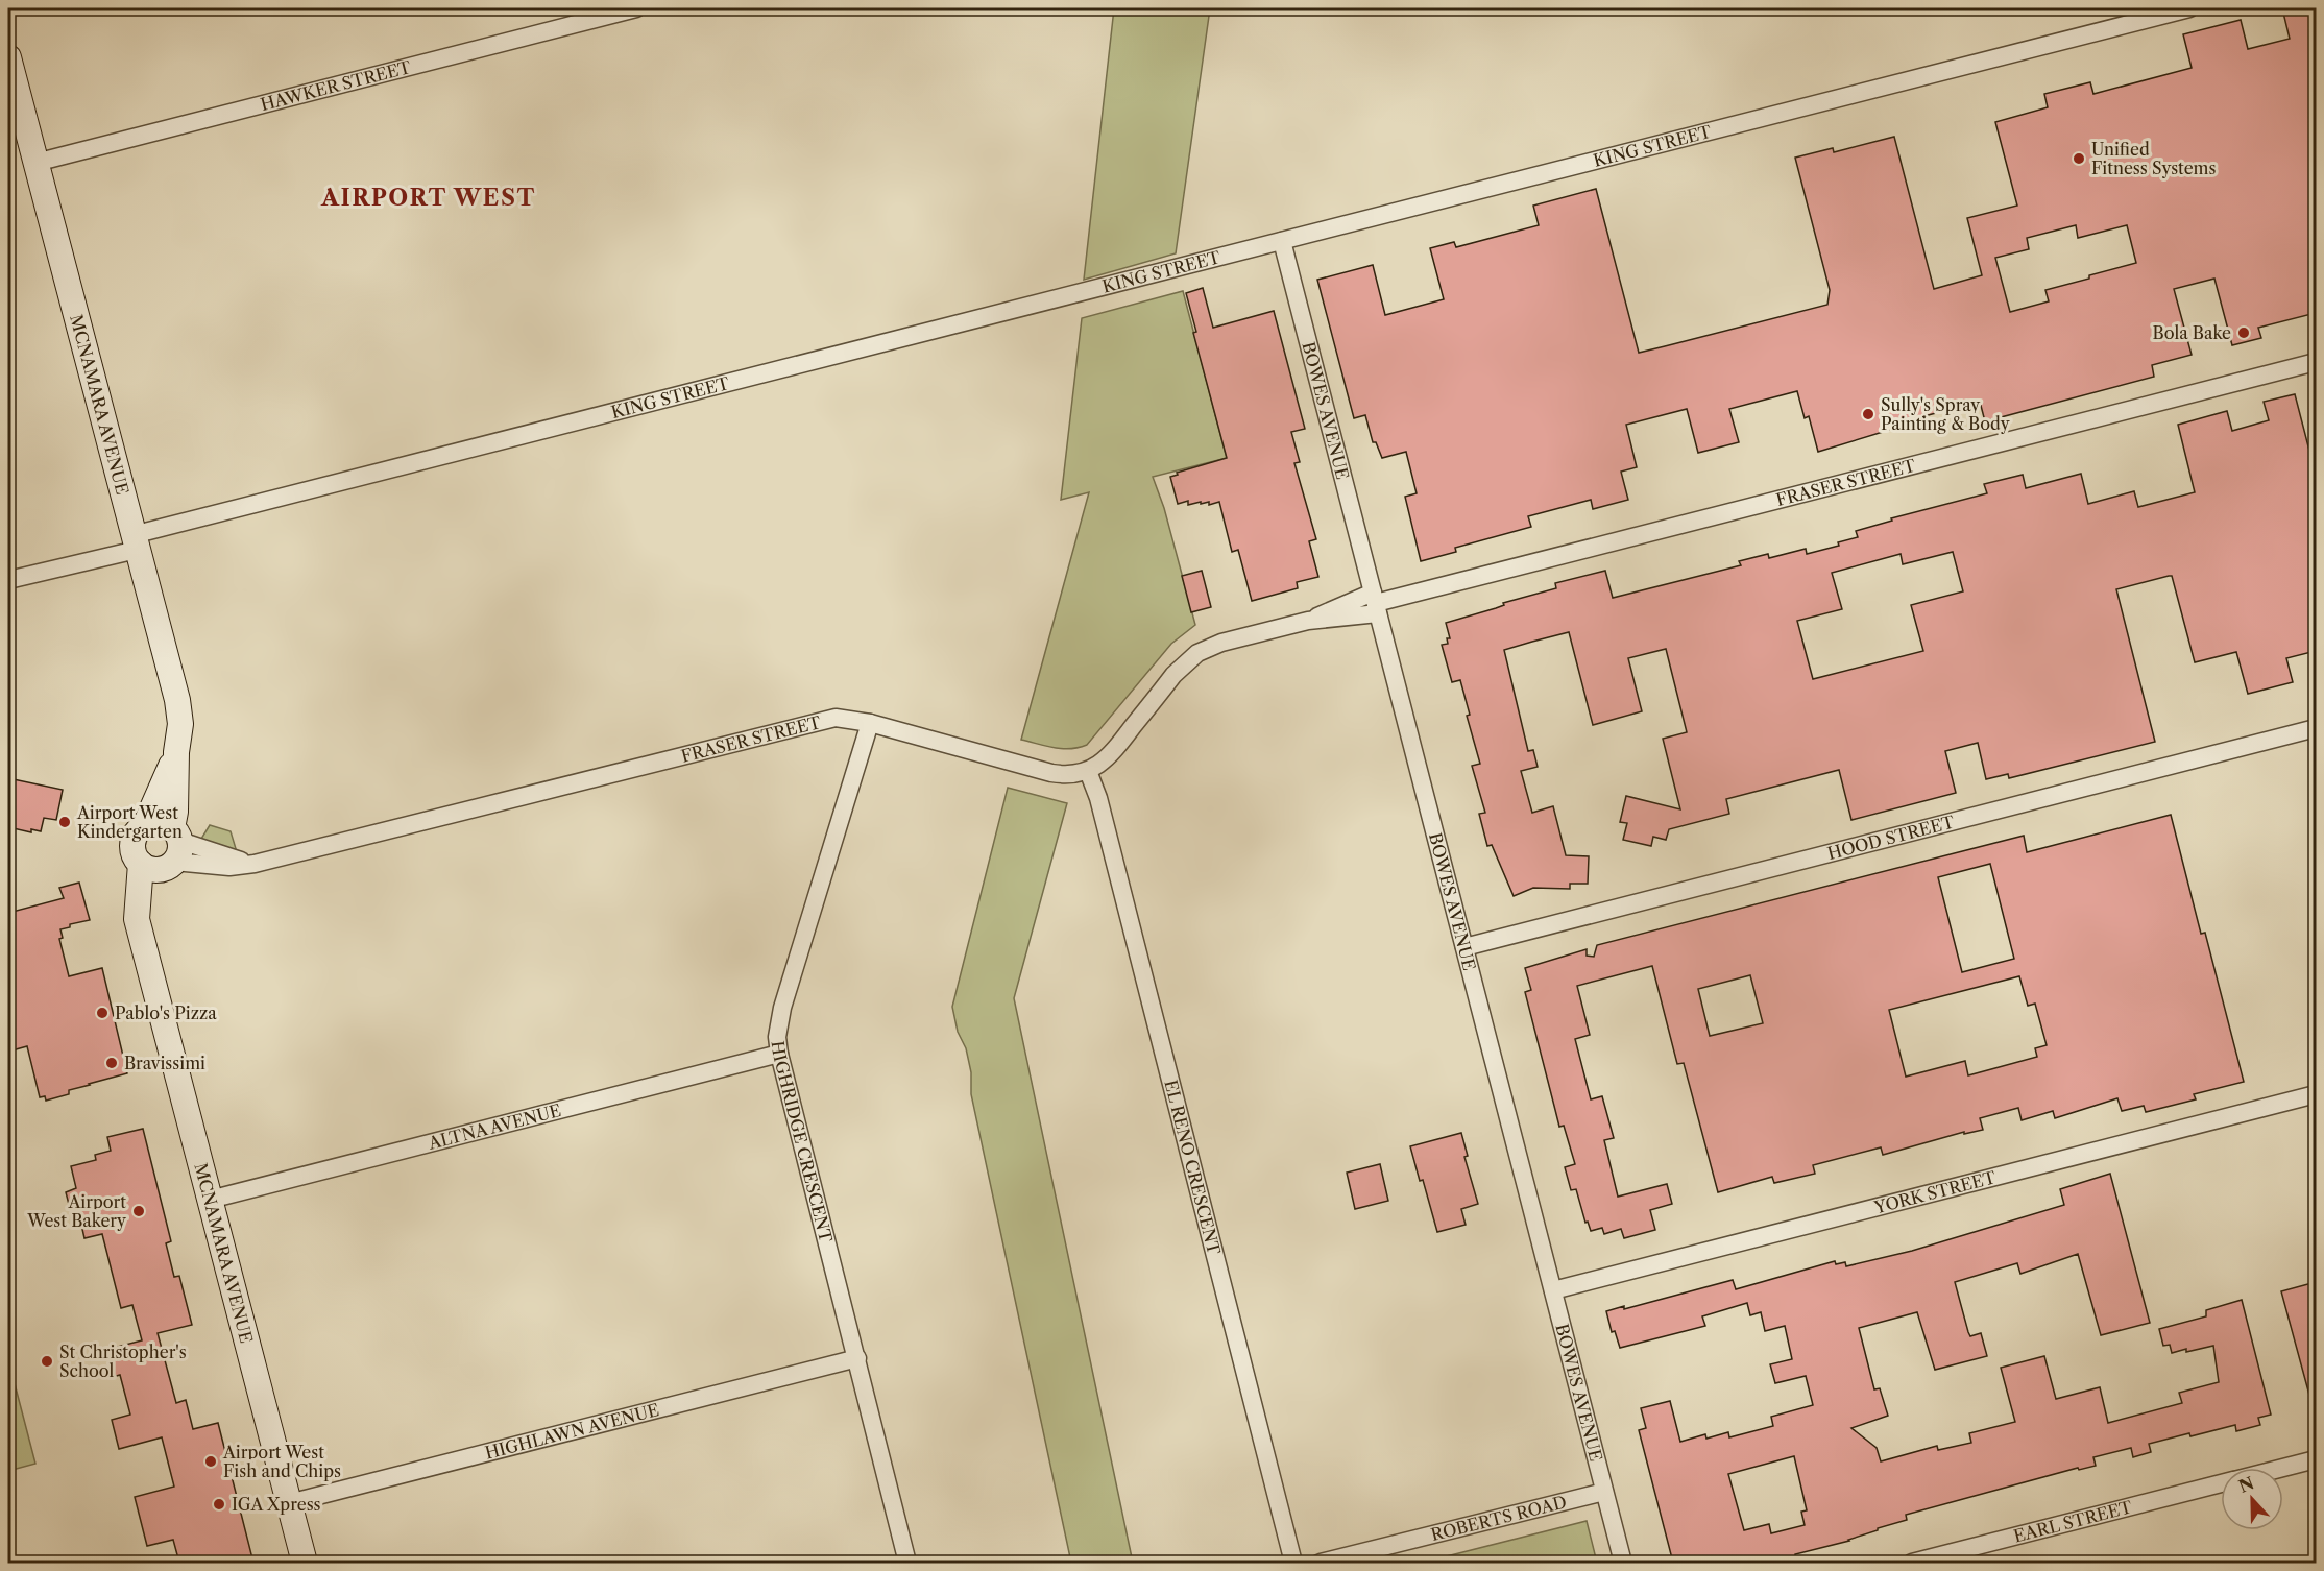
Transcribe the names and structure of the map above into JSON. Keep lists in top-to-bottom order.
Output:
{
  "streets": {
    "street": [
      "HAWKER STREET",
      "KING STREET",
      "MCNAMARA AVENUE",
      "BOWES AVENUE",
      "FRASER STREET",
      "HOOD STREET",
      "ALTNA AVENUE",
      "HIGHRIDGE CRESCENT",
      "EL RENO CRESCENT",
      "YORK STREET",
      "HIGHLAWN AVENUE",
      "ROBERTS ROAD",
      "EARL STREET"
    ]
  },
  "crossings": [
    ["HAWKER STREET", "MCNAMARA AVENUE"],
    ["KING STREET", "MCNAMARA AVENUE"],
    ["KING STREET", "BOWES AVENUE"],
    ["MCNAMARA AVENUE", "FRASER STREET"],
    ["MCNAMARA AVENUE", "ALTNA AVENUE"],
    ["MCNAMARA AVENUE", "HIGHLAWN AVENUE"],
    ["BOWES AVENUE", "FRASER STREET"],
    ["BOWES AVENUE", "HOOD STREET"],
    ["BOWES AVENUE", "YORK STREET"],
    ["BOWES AVENUE", "ROBERTS ROAD"],
    ["FRASER STREET", "HIGHRIDGE CRESCENT"],
    ["FRASER STREET", "EL RENO CRESCENT"],
    ["ALTNA AVENUE", "HIGHRIDGE CRESCENT"],
    ["HIGHRIDGE CRESCENT", "HIGHLAWN AVENUE"]
  ],
  "districts": ["AIRPORT WEST"],
  "places": [
    "Unified Fitness Systems",
    "Bola Bake",
    "Sully's Spray Painting & Body",
    "Airport West Kindergarten",
    "Pablo's Pizza",
    "Bravissimi",
    "Airport West Bakery",
    "St Christopher's School",
    "Airport West Fish and Chips",
    "IGA Xpress"
  ],
  "north": "top"
}
